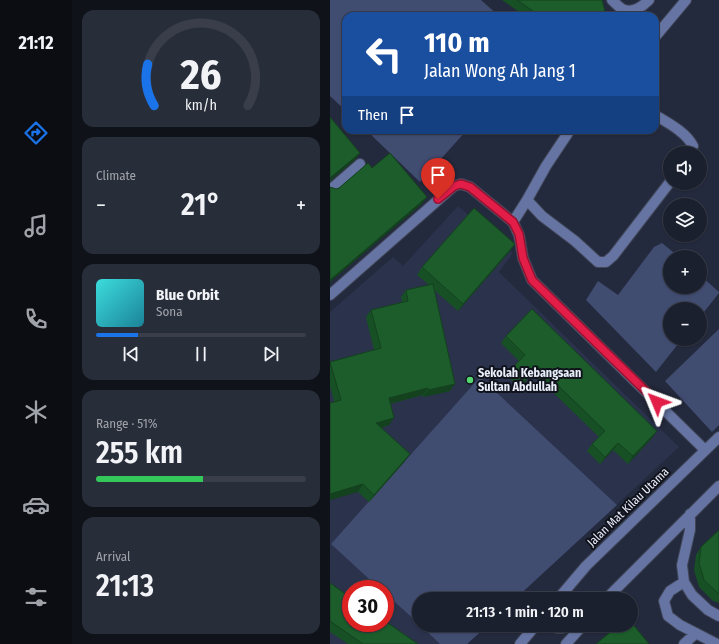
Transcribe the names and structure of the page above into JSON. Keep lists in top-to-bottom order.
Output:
{
  "streets": {
    "street": ["Jalan Mat Kilau Utama"]
  },
  "places": ["Sekolah Kebangsaan Sultan Abdullah"],
  "page": {
    "tabs": "21:12",
    "turn": ["110 m", "Jalan Wong Ah Jang 1"],
    "then": "Then",
    "tile": [
      "Climate",
      ["Range · 51%", "255 km"],
      ["Arrival", "21:13"]
    ],
    "map_buttons": ["+", "−"],
    "heat": ["−", "21°", "+"],
    "song": ["Blue Orbit", "Sona"],
    "limit": "30",
    "trip": "21:13 · 1 min · 120 m",
    "gauge": ["26", "km/h"]
  }
}
